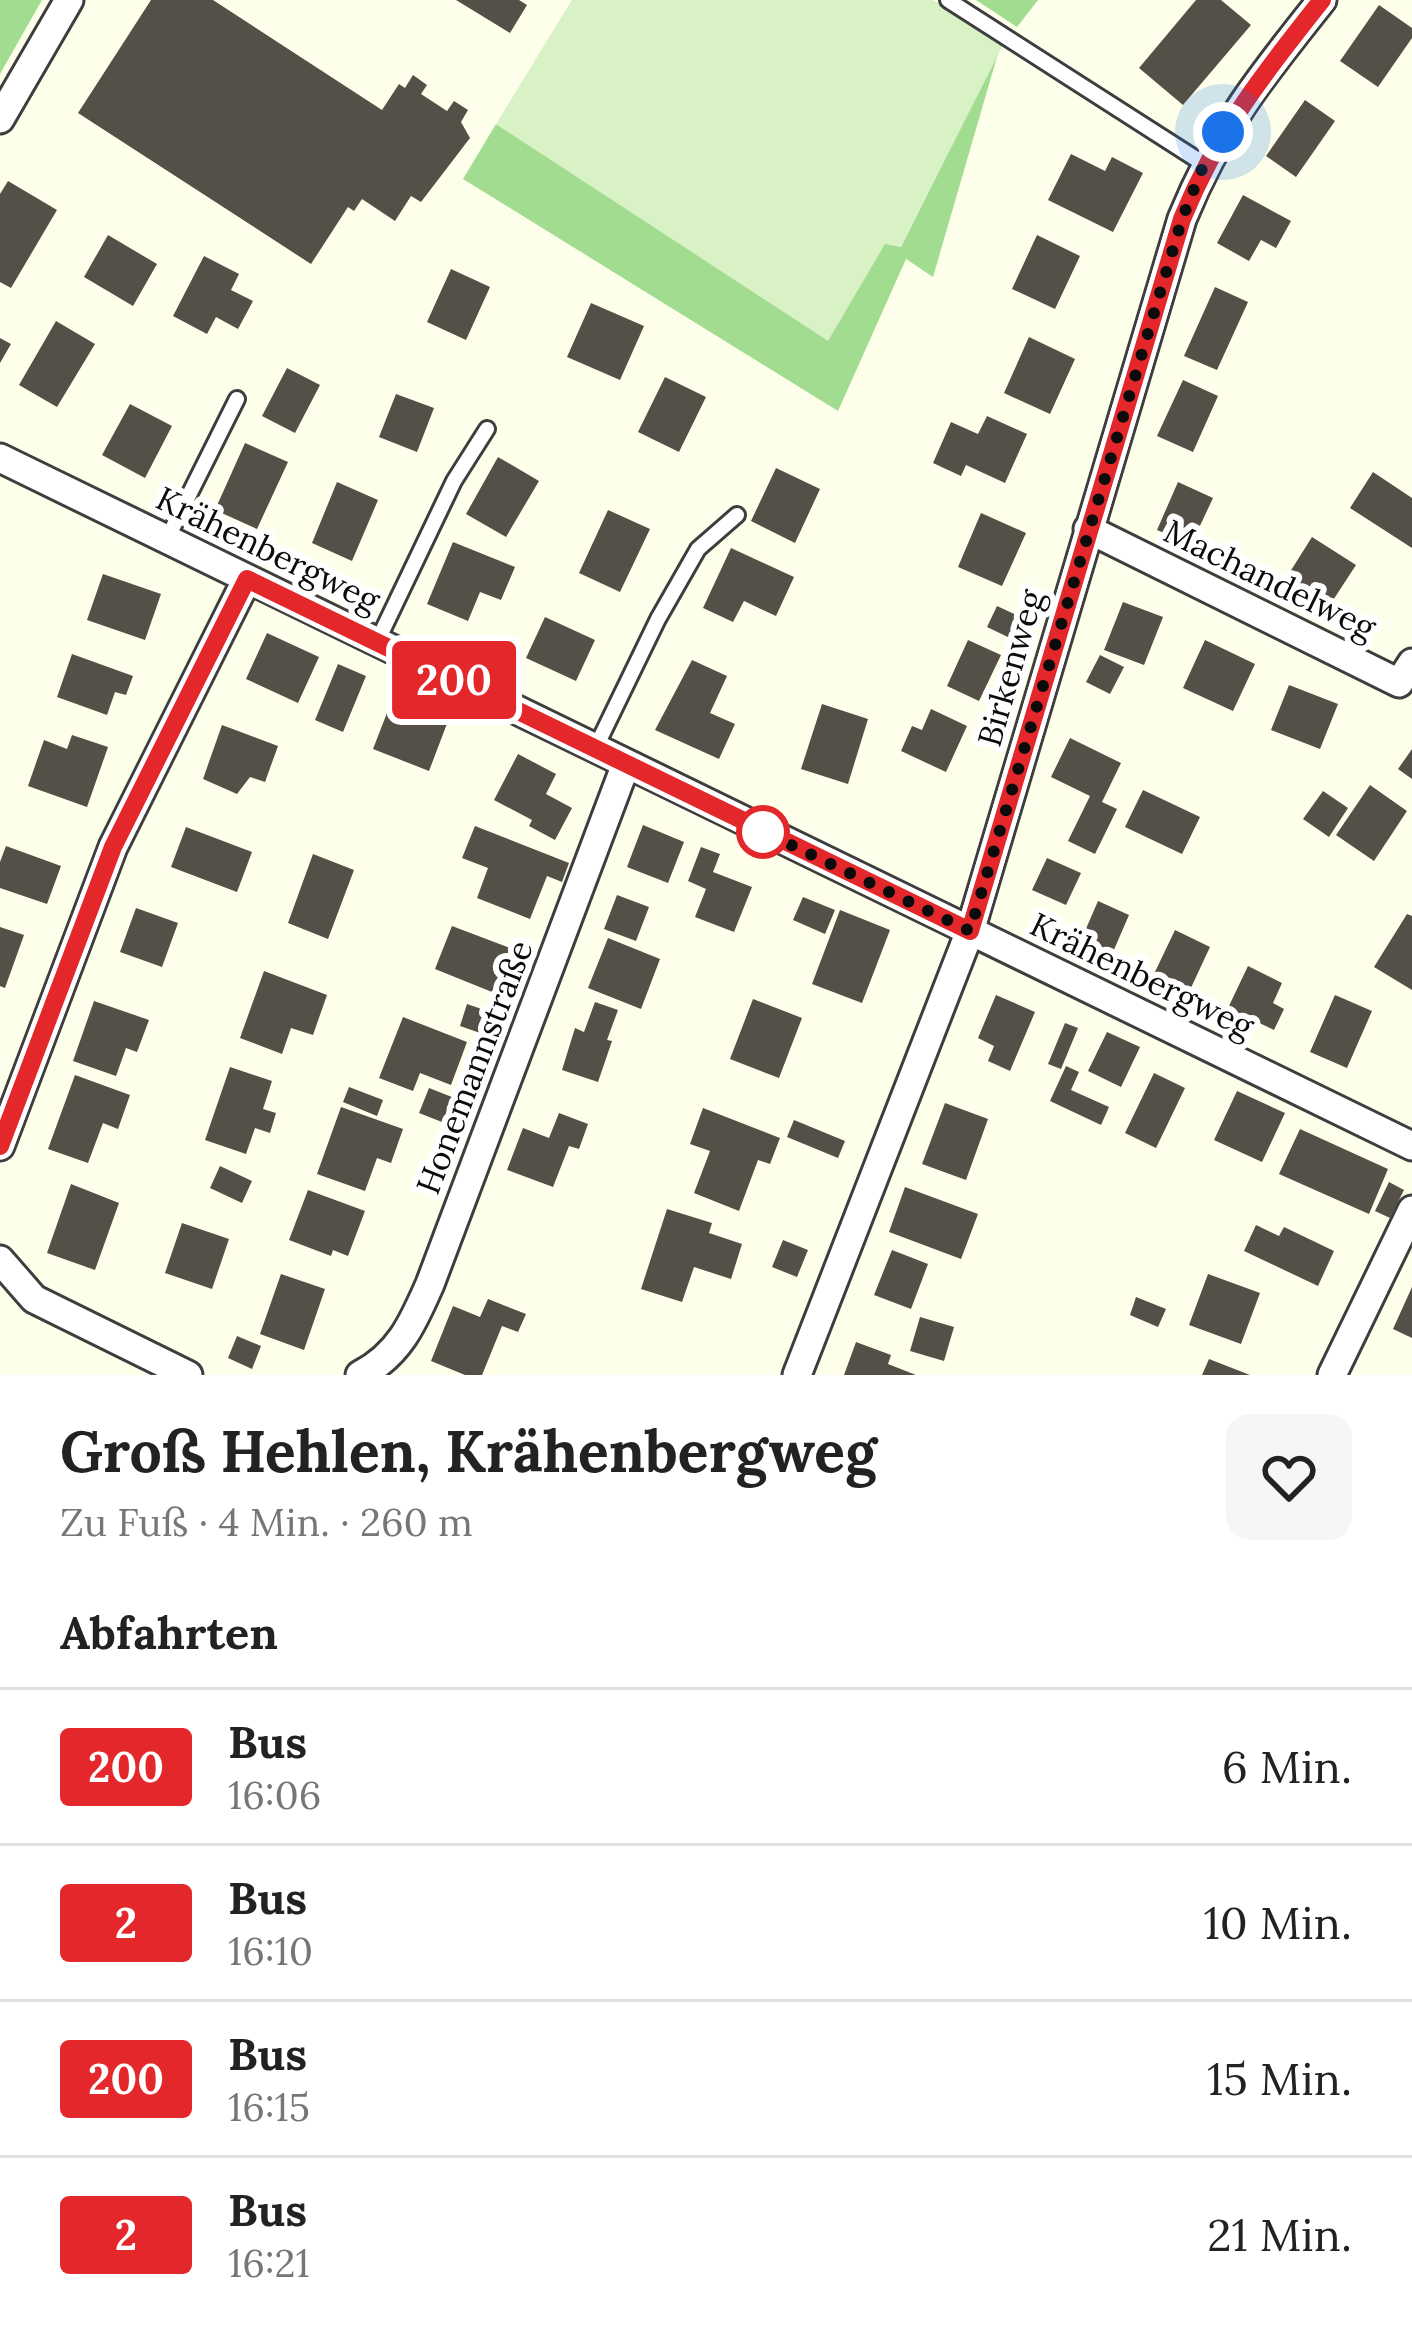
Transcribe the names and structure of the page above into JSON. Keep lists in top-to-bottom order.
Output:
{
  "streets": {
    "street": [
      "Krähenbergweg",
      "Machandelweg",
      "Birkenweg",
      "Honemannstraße"
    ]
  },
  "crossings": [
    ["Krähenbergweg", "Birkenweg"],
    ["Krähenbergweg", "Honemannstraße"],
    ["Machandelweg", "Birkenweg"]
  ],
  "lines": ["bus line 200"],
  "page": {
    "on_map": "200",
    "heading": [
      ["Groß Hehlen, Krähenbergweg", "Zu Fuß · 4 Min. · 260 m"],
      "Abfahrten"
    ],
    "list": [
      {
        "mark": "200",
        "name": "Bus",
        "note": "16:06",
        "value": "6 Min."
      },
      {
        "mark": "2",
        "name": "Bus",
        "note": "16:10",
        "value": "10 Min."
      },
      {
        "mark": "200",
        "name": "Bus",
        "note": "16:15",
        "value": "15 Min."
      },
      {
        "mark": "2",
        "name": "Bus",
        "note": "16:21",
        "value": "21 Min."
      }
    ]
  }
}
